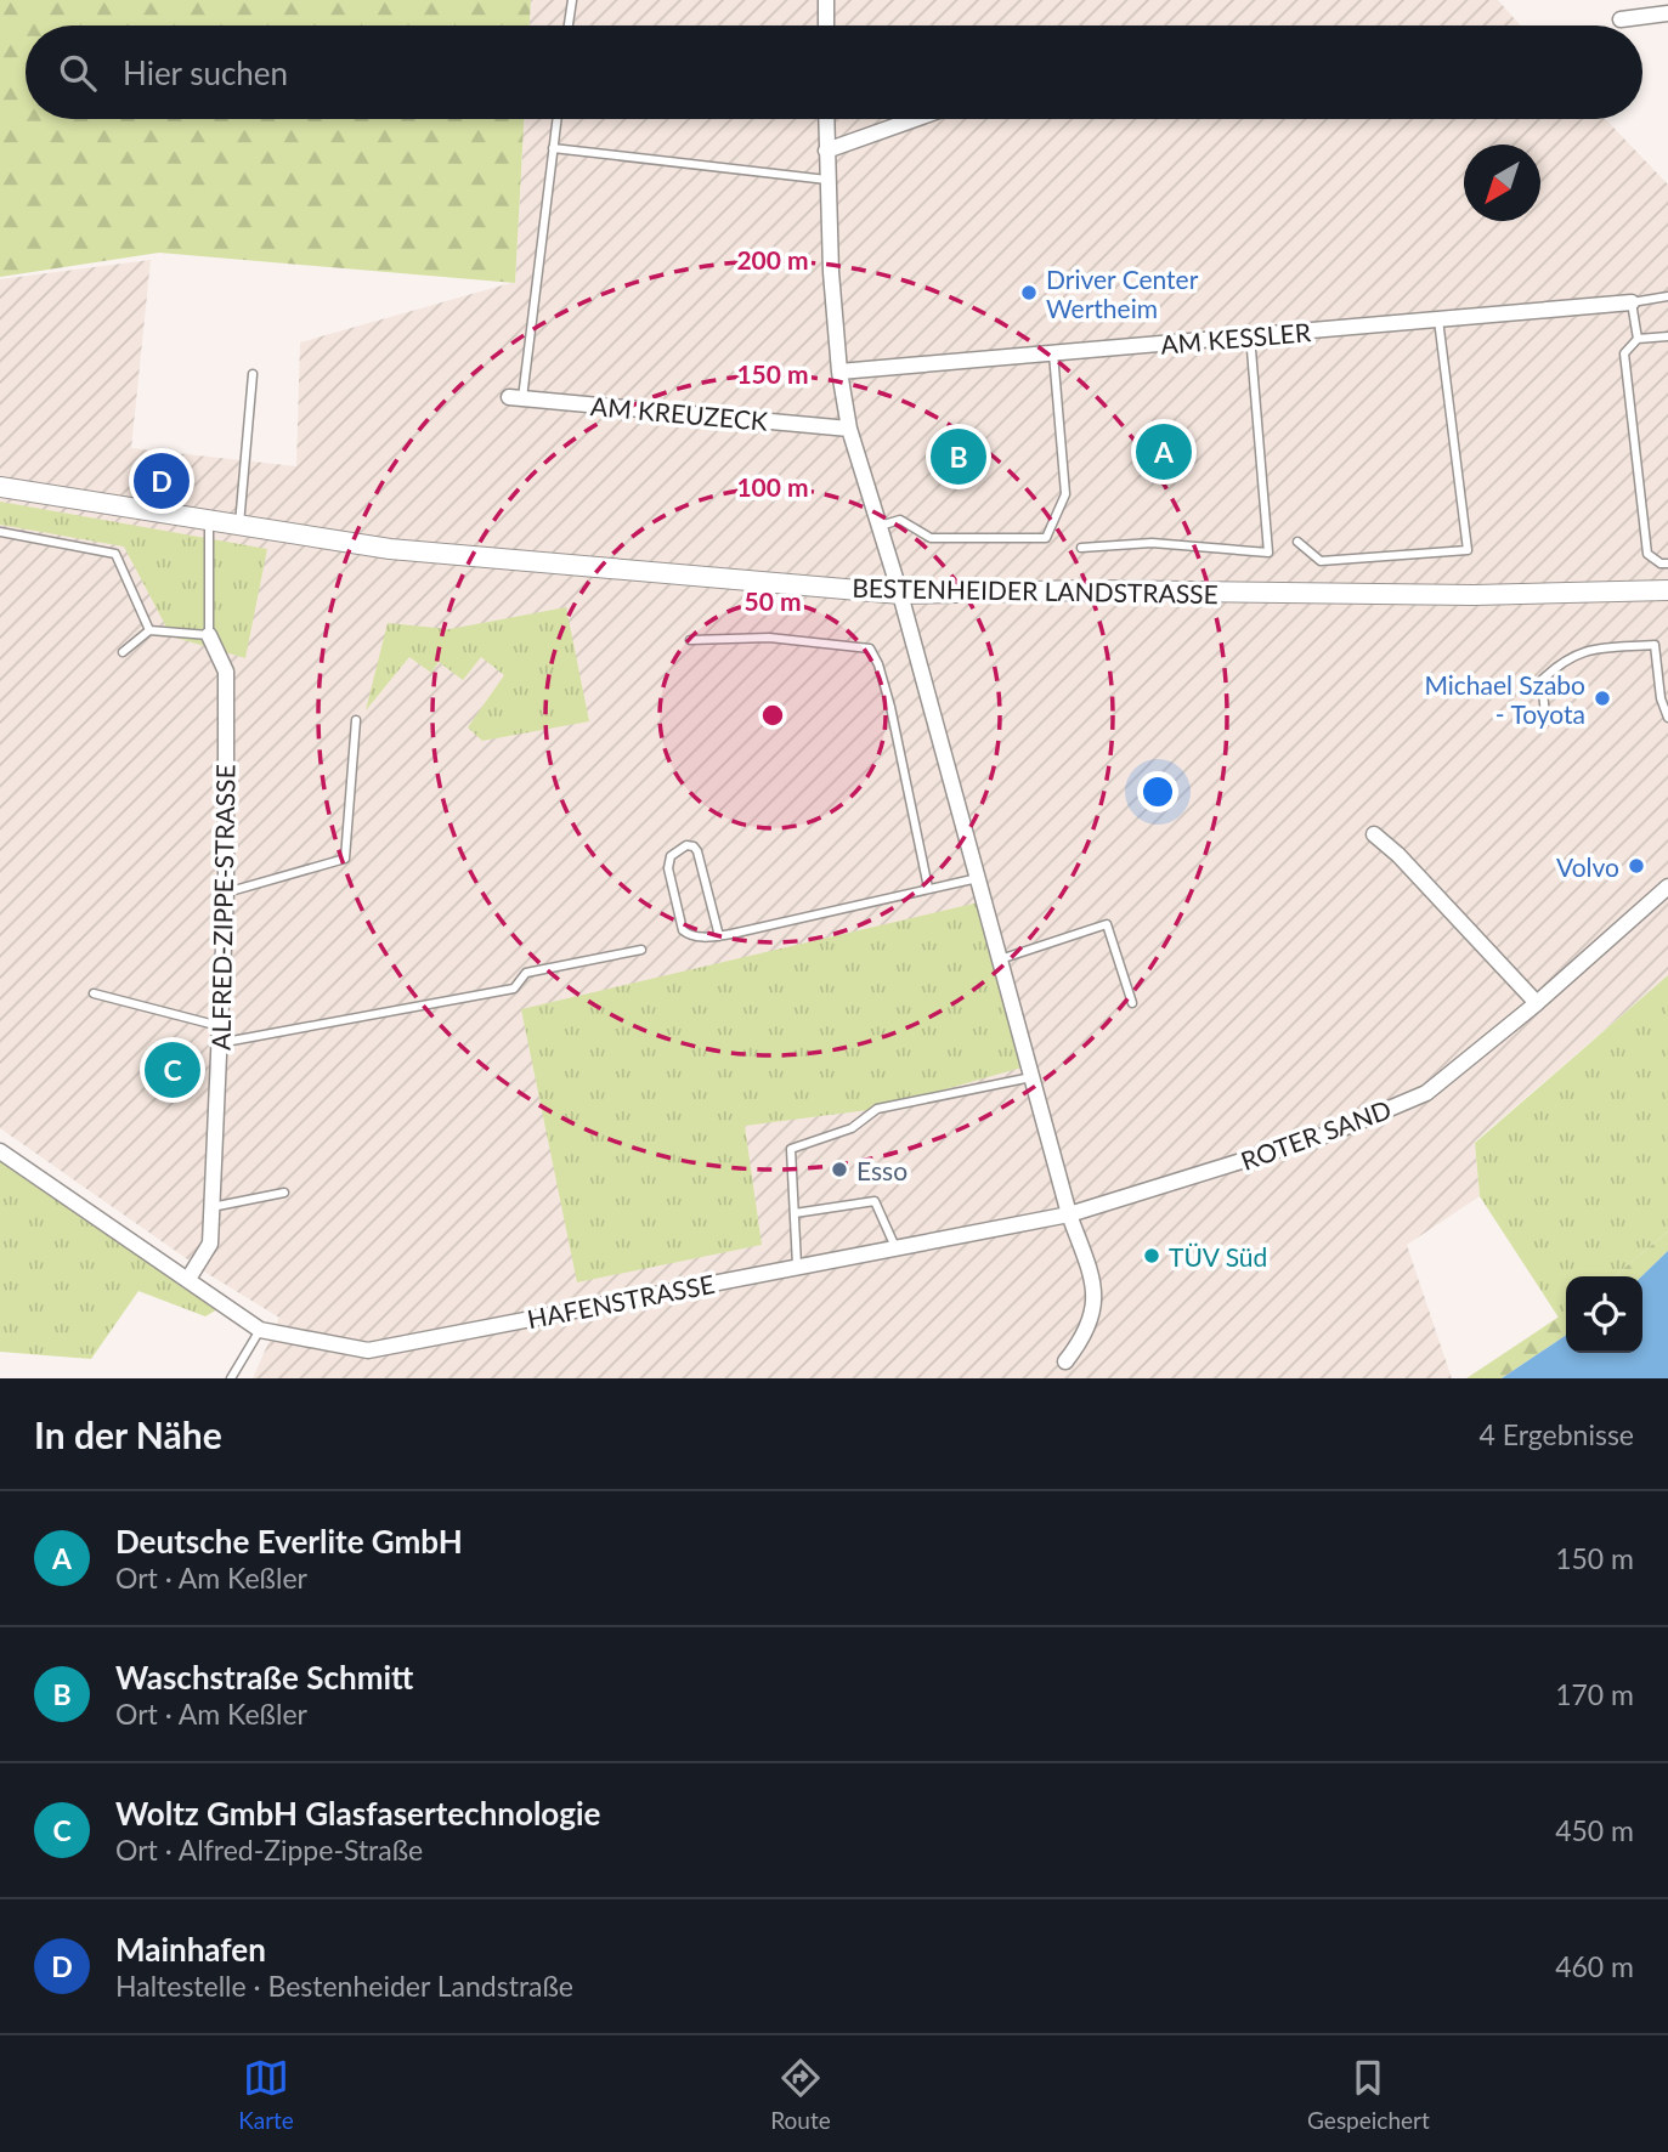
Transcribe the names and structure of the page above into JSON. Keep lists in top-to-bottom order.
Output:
{
  "streets": {
    "main road": ["BESTENHEIDER LANDSTRASSE"],
    "street": [
      "AM KESSLER",
      "AM KREUZECK",
      "ALFRED-ZIPPE-STRASSE",
      "ROTER SAND",
      "HAFENSTRASSE"
    ]
  },
  "crossings": [
    ["ALFRED-ZIPPE-STRASSE", "HAFENSTRASSE"],
    ["ROTER SAND", "HAFENSTRASSE"]
  ],
  "places": [
    "Driver Center Wertheim",
    "Michael Szabo - Toyota",
    "Volvo",
    "Esso",
    "TÜV Süd"
  ],
  "north": "bottom left",
  "page": {
    "search": "Hier suchen",
    "pins": [
      "A",
      "B",
      "D",
      "C"
    ],
    "heading": ["In der Nähe", "4 Ergebnisse"],
    "list": [
      {
        "mark": "A",
        "name": "Deutsche Everlite GmbH",
        "note": "Ort · Am Keßler",
        "value": "150 m"
      },
      {
        "mark": "B",
        "name": "Waschstraße Schmitt",
        "note": "Ort · Am Keßler",
        "value": "170 m"
      },
      {
        "mark": "C",
        "name": "Woltz GmbH Glasfasertechnologie",
        "note": "Ort · Alfred-Zippe-Straße",
        "value": "450 m"
      },
      {
        "mark": "D",
        "name": "Mainhafen",
        "note": "Haltestelle · Bestenheider Landstraße",
        "value": "460 m"
      }
    ],
    "nav": ["Karte", "Route", "Gespeichert"]
  },
  "rings": [
    "200 m",
    "150 m",
    "100 m",
    "50 m"
  ]
}
